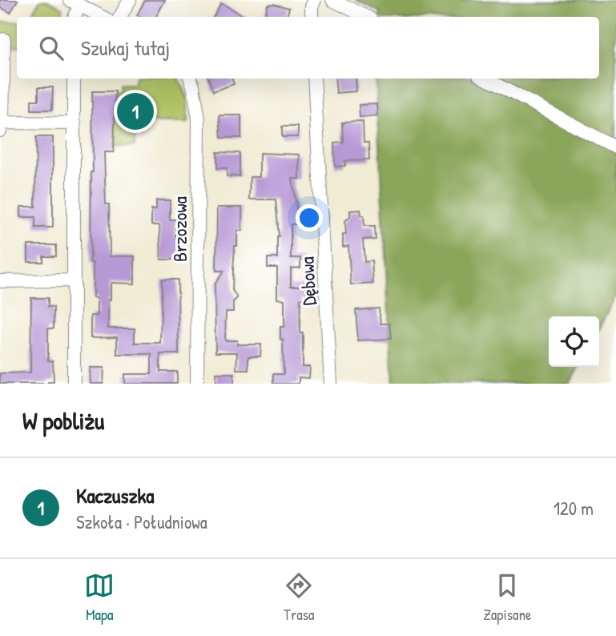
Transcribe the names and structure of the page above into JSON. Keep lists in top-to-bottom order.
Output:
{
  "streets": {
    "street": ["Brzozowa", "Dębowa"]
  },
  "page": {
    "search": "Szukaj tutaj",
    "pins": "1",
    "heading": "W pobliżu",
    "list": [
      {
        "mark": "1",
        "name": "Kaczuszka",
        "note": "Szkoła · Południowa",
        "value": "120 m"
      }
    ],
    "nav": ["Mapa", "Trasa", "Zapisane"]
  }
}
